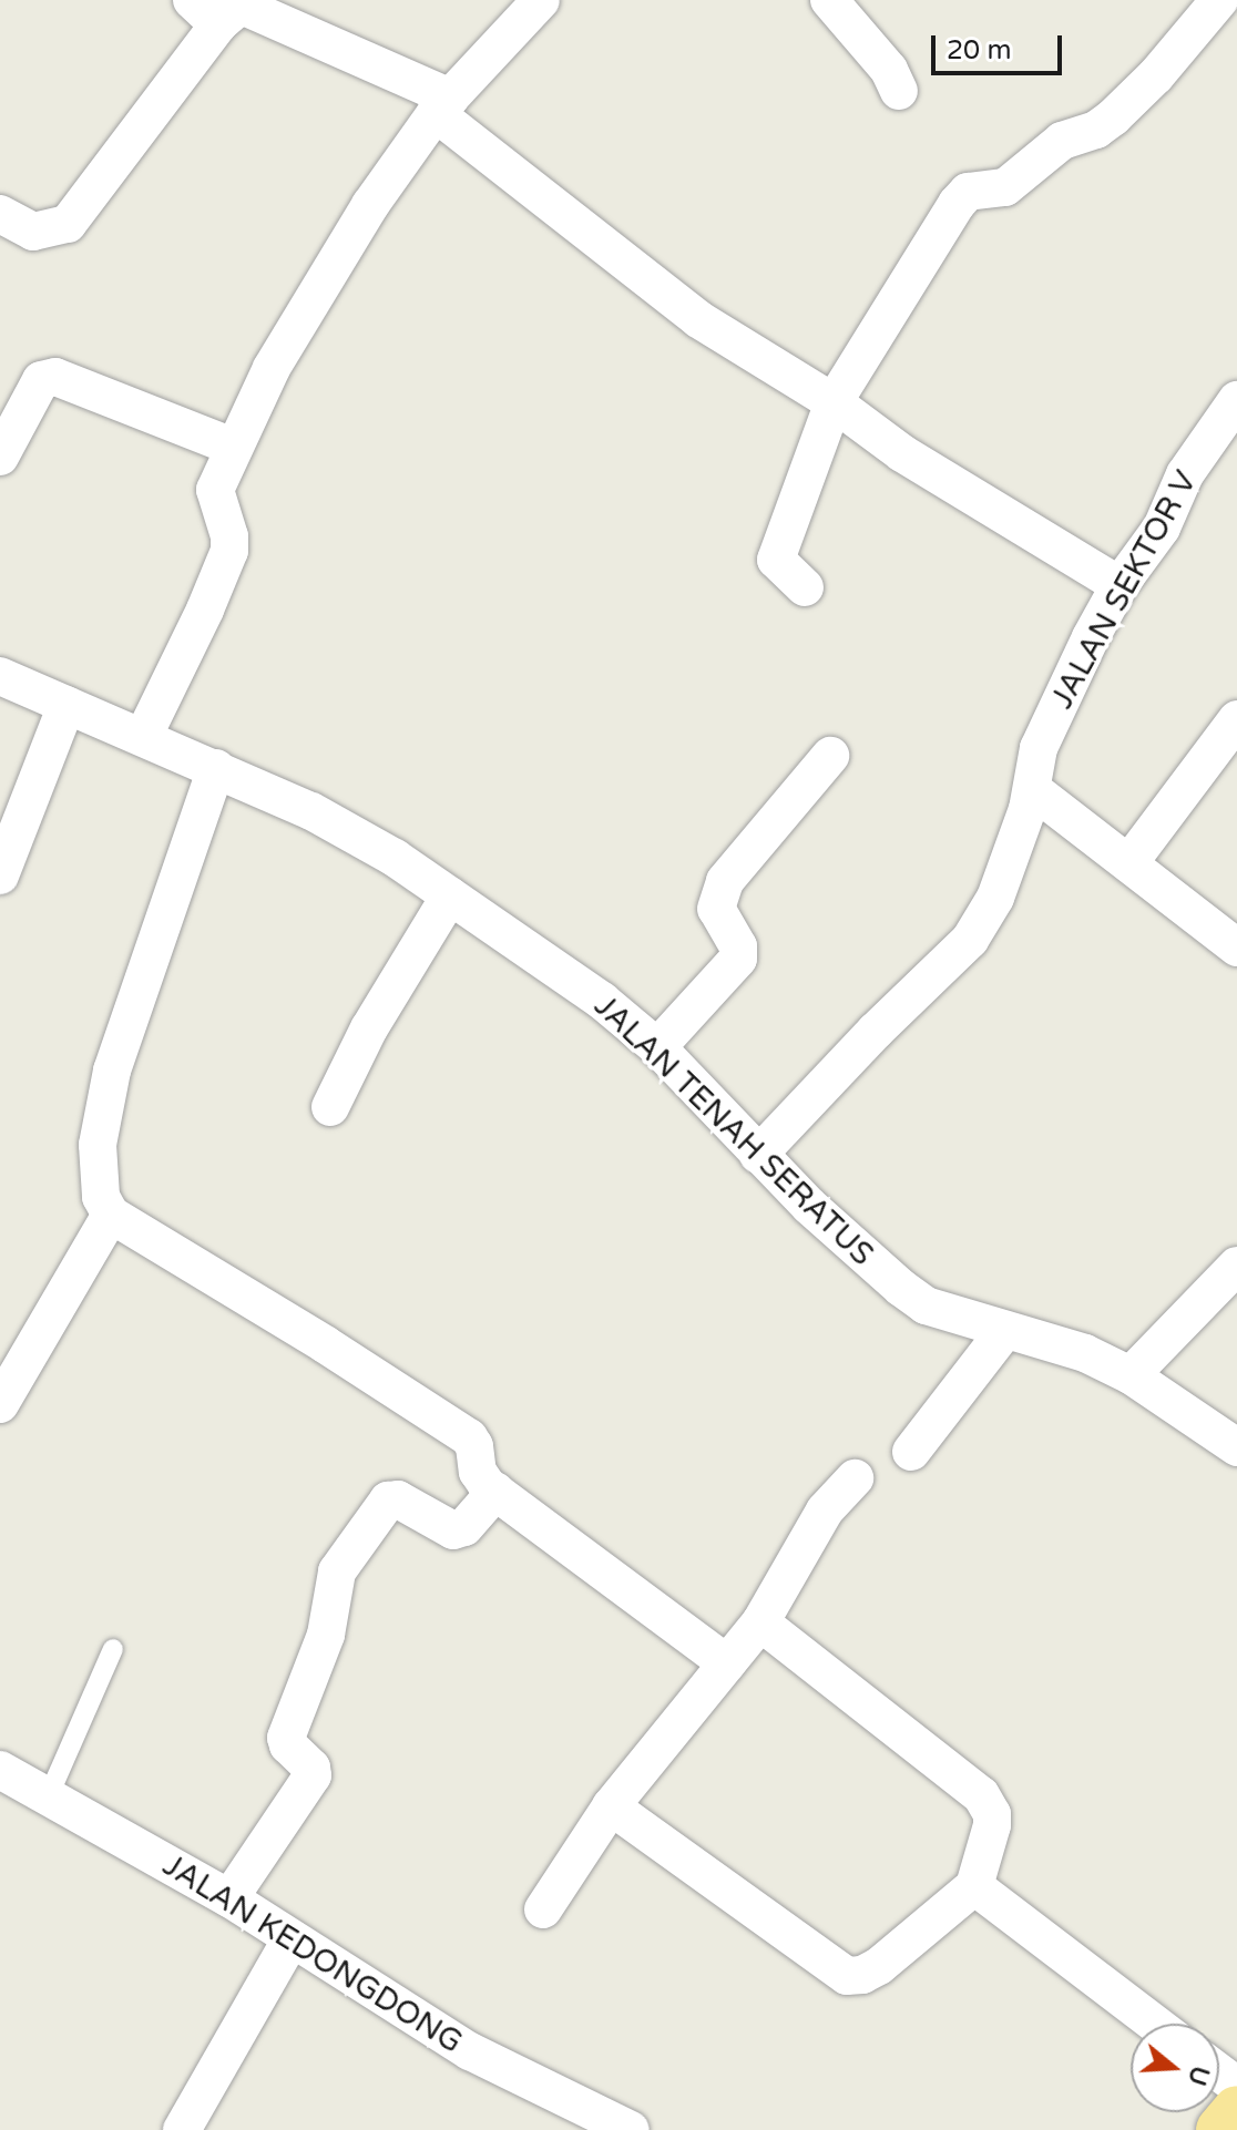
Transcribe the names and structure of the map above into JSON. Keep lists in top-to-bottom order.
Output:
{
  "streets": {
    "street": ["JALAN SEKTOR V", "JALAN TENAH SERATUS", "JALAN KEDONGDONG"]
  },
  "crossings": [
    ["JALAN SEKTOR V", "JALAN TENAH SERATUS"]
  ],
  "scale_bar": "20 m",
  "north": "right"
}
